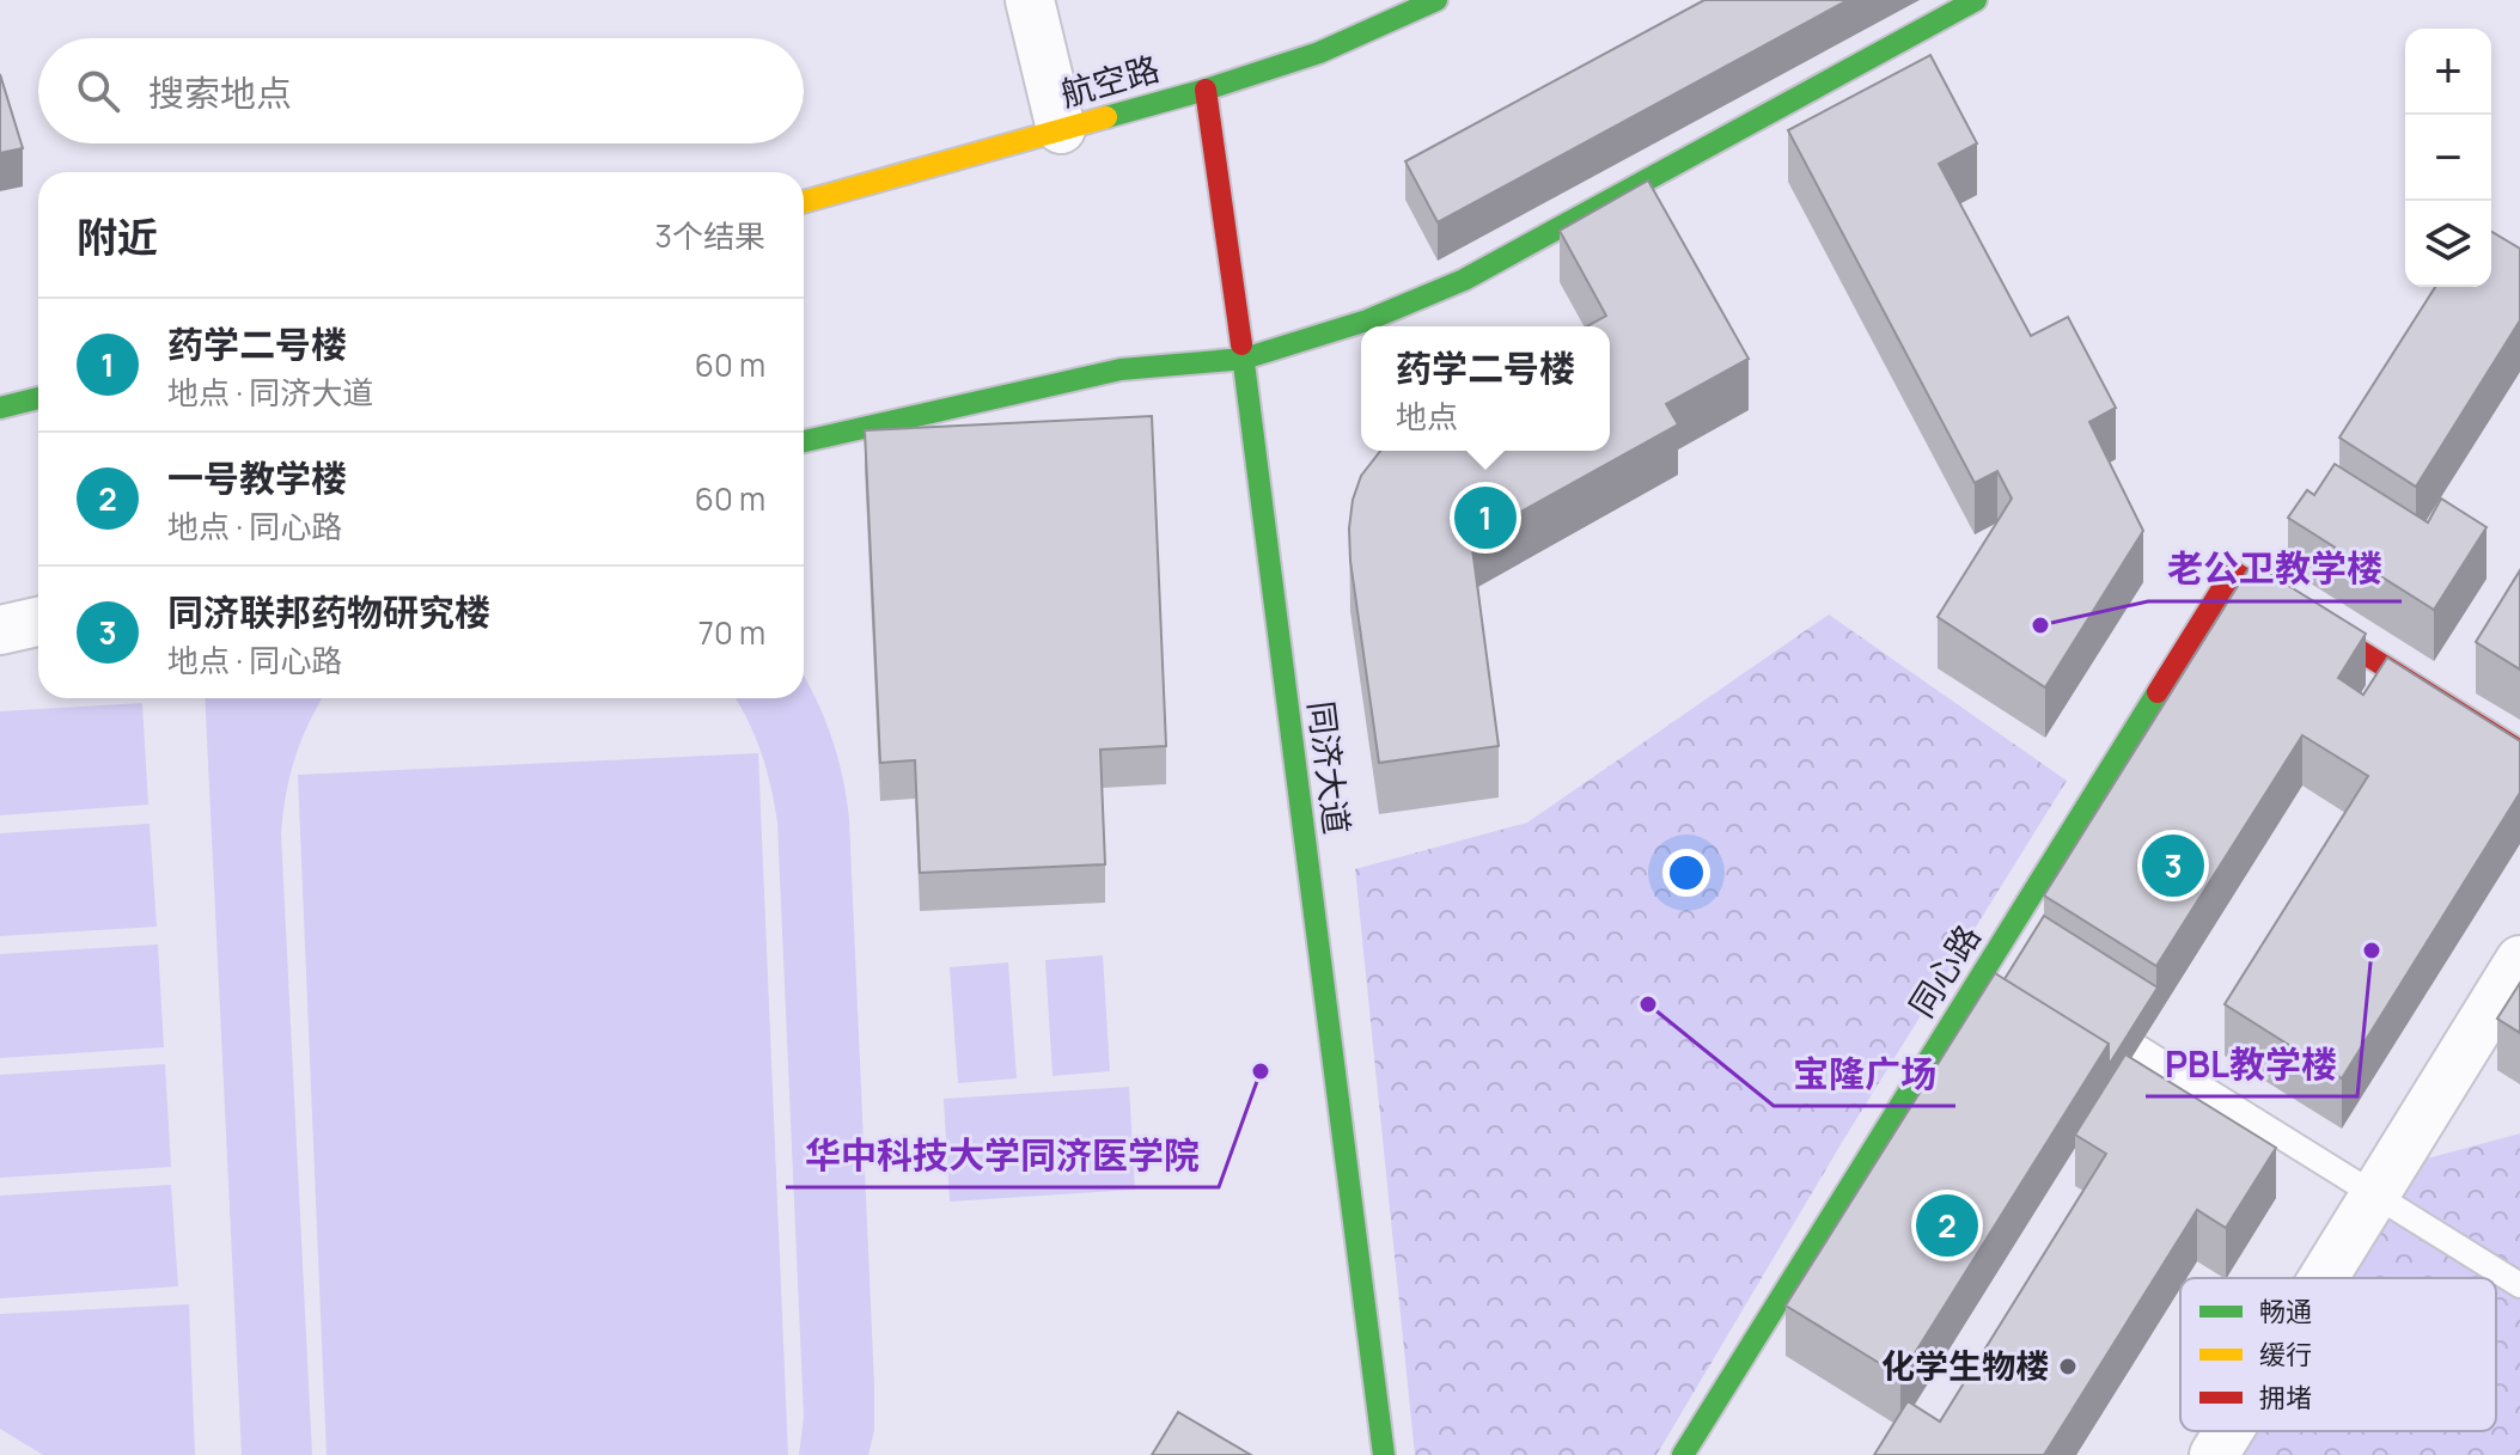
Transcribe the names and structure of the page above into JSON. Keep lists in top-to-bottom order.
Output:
{
  "streets": {
    "street": ["航空路", "同济大道", "同心路"]
  },
  "crossings": [
    ["航空路", "同济大道"]
  ],
  "places": [
    "老公卫教学楼",
    "PBL教学楼",
    "宝隆广场",
    "华中科技大学同济医学院",
    "化学生物楼"
  ],
  "legend": ["畅通", "缓行", "拥堵"],
  "page": {
    "map_buttons": ["+", "−"],
    "search": "搜索地点",
    "heading": ["附近", "3个结果"],
    "list": [
      {
        "mark": "1",
        "name": "药学二号楼",
        "note": "地点 · 同济大道",
        "value": "60 m"
      },
      {
        "mark": "2",
        "name": "一号教学楼",
        "note": "地点 · 同心路",
        "value": "60 m"
      },
      {
        "mark": "3",
        "name": "同济联邦药物研究楼",
        "note": "地点 · 同心路",
        "value": "70 m"
      }
    ],
    "popup": ["药学二号楼", "地点"],
    "pins": ["1", "3", "2"]
  }
}
